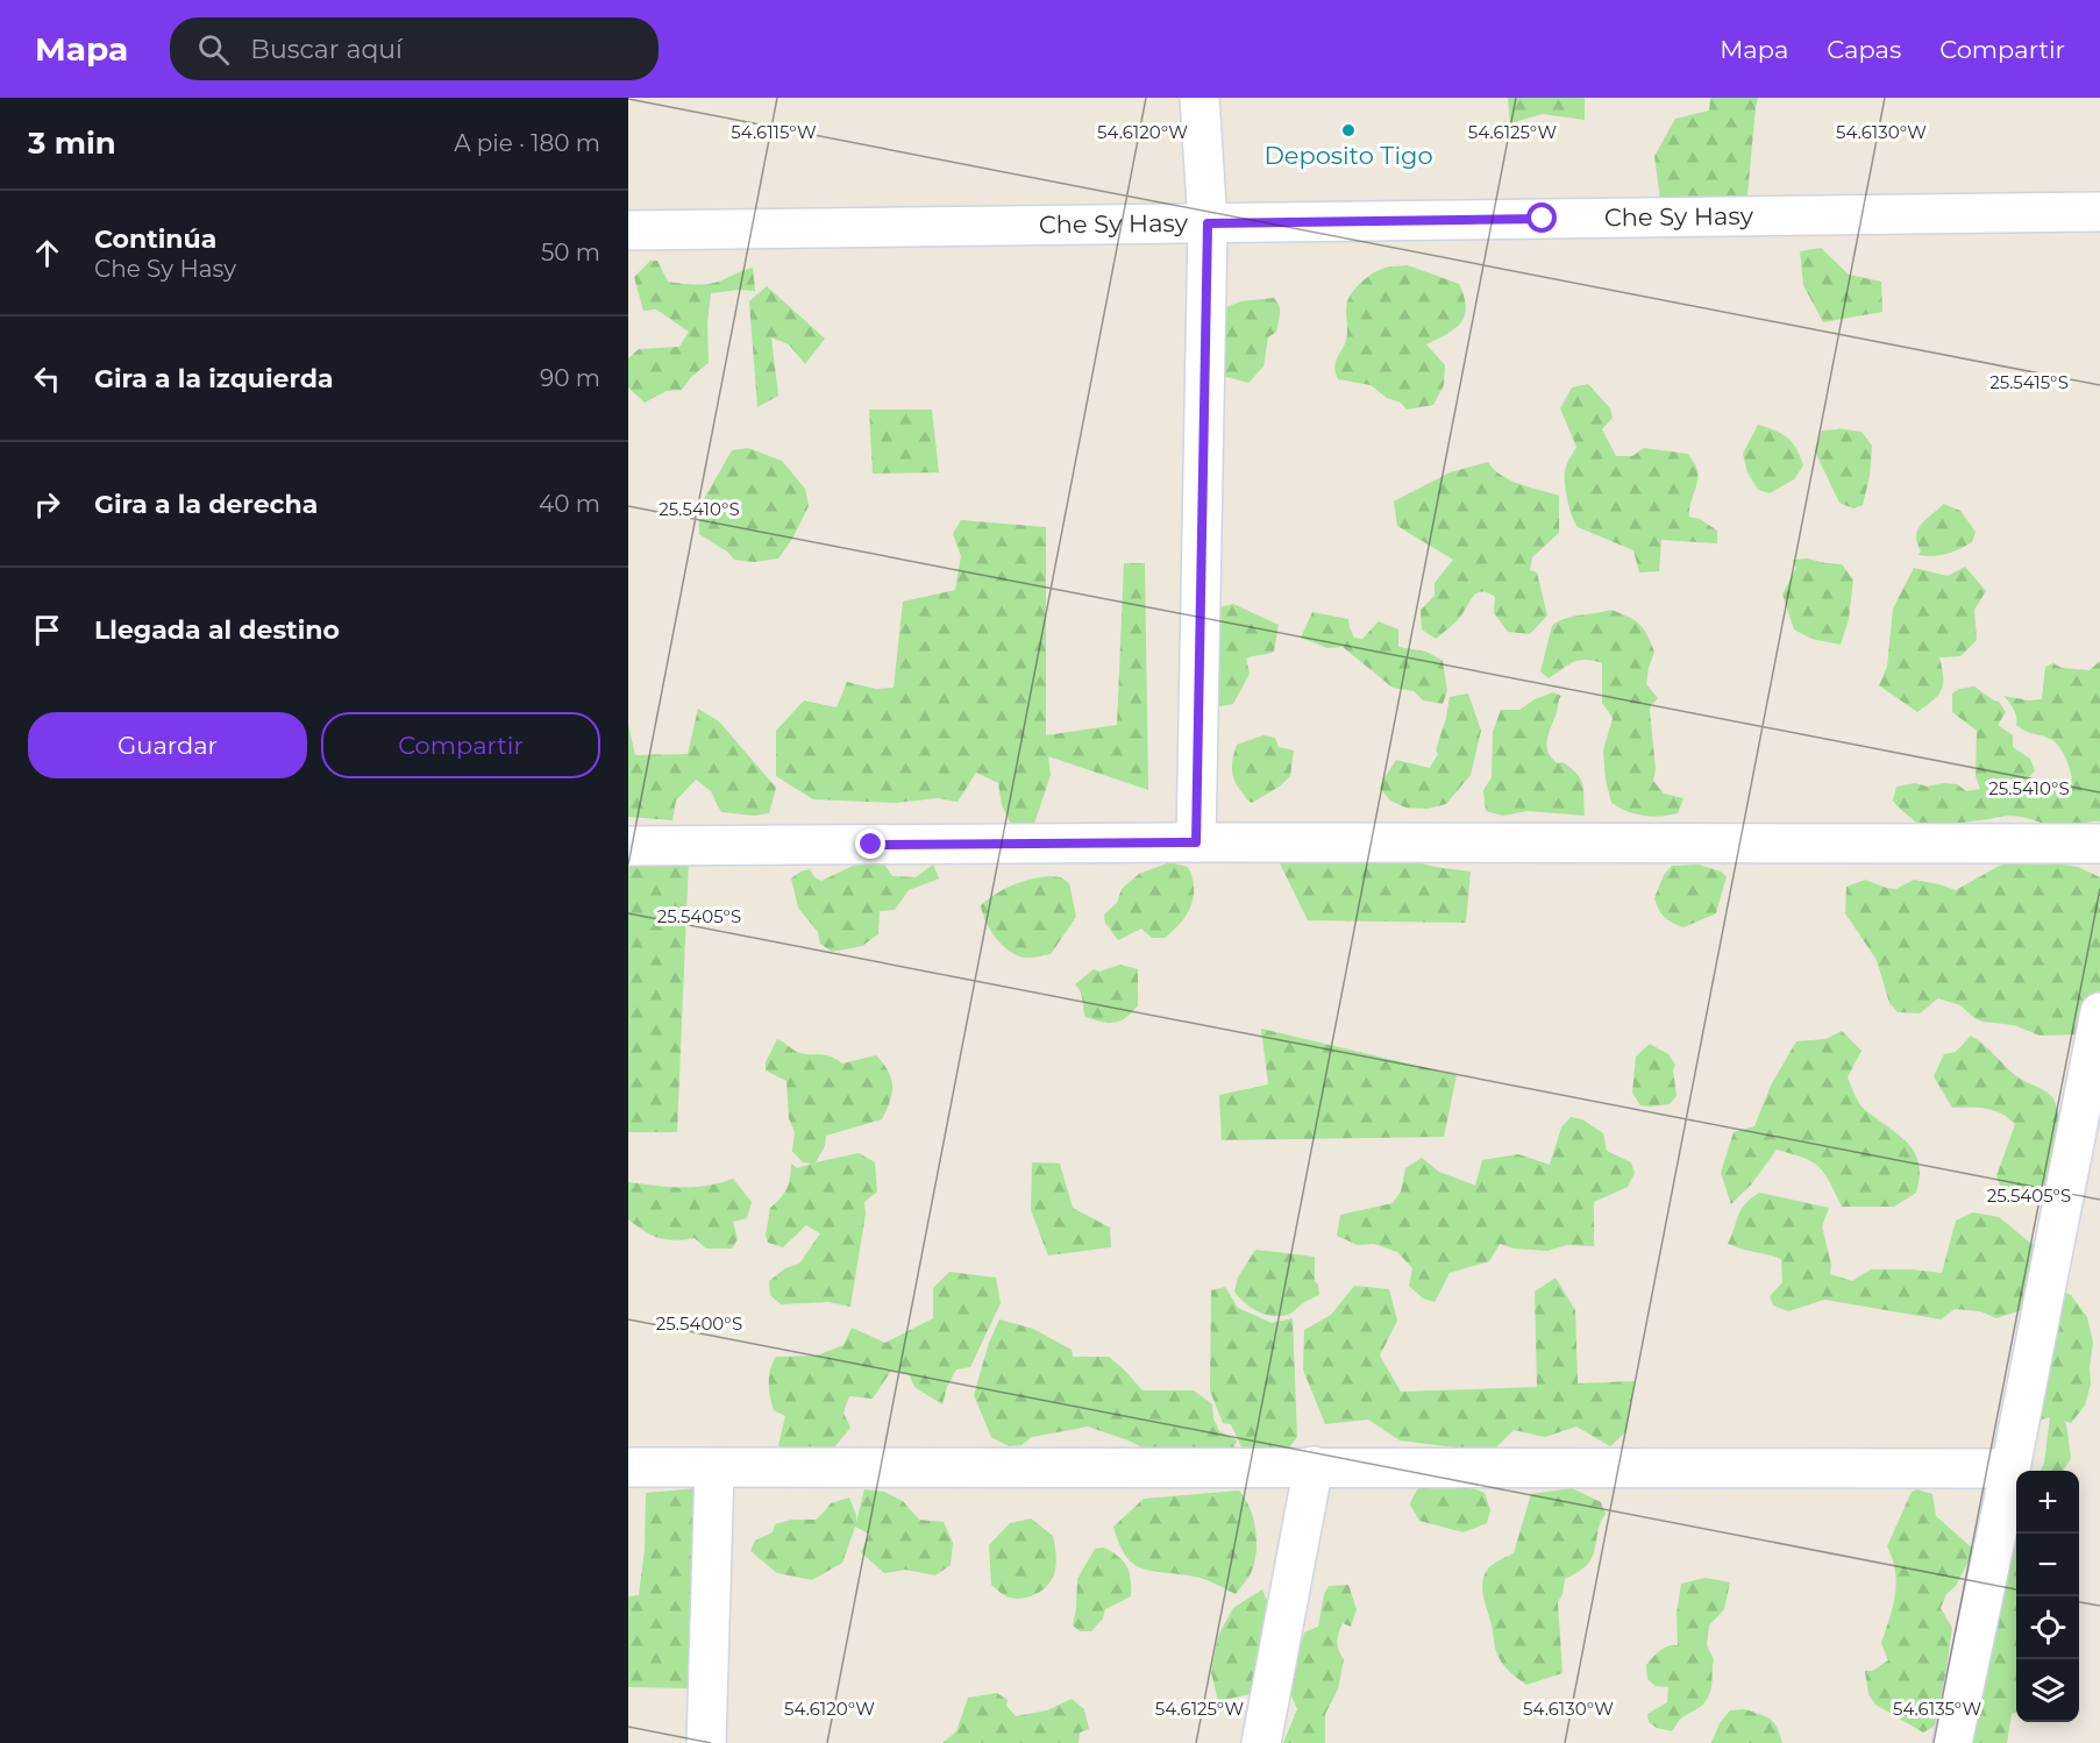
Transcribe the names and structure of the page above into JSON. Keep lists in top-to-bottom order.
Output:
{
  "streets": {
    "street": ["Che Sy Hasy"]
  },
  "places": ["Deposito Tigo"],
  "page": {
    "header": "Mapa",
    "search": "Buscar aquí",
    "nav": ["Mapa", "Capas", "Compartir"],
    "heading": ["3 min", "A pie · 180 m"],
    "list": [
      ["Continúa", "Che Sy Hasy", "50 m"],
      ["Gira a la izquierda", "90 m"],
      ["Gira a la derecha", "40 m"],
      "Llegada al destino"
    ],
    "buttons": ["Guardar", "Compartir"],
    "map_buttons": ["+", "−"]
  },
  "coordinates": [
    "54.6115°W",
    "54.6120°W",
    "54.6125°W",
    "54.6130°W",
    "25.5415°S",
    "25.5410°S",
    "25.5405°S",
    "25.5400°S",
    "54.6135°W"
  ]
}
